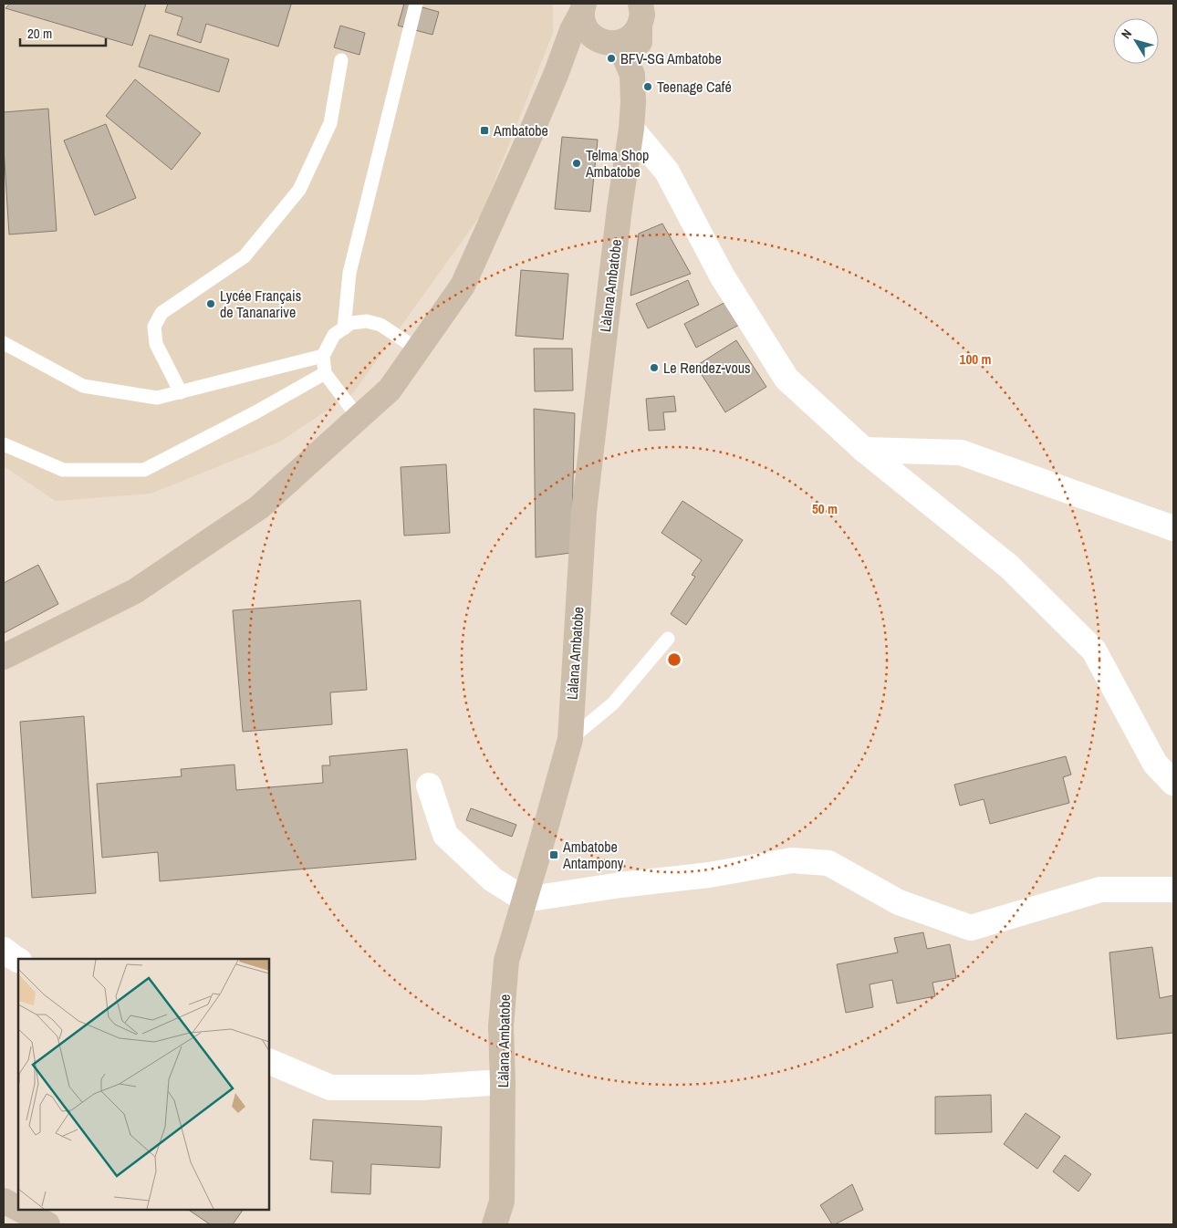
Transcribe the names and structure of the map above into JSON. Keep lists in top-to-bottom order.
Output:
{
  "streets": {
    "street": ["Làlana Ambatobe"]
  },
  "places": {
    "other": [
      "BFV-SG Ambatobe",
      "Teenage Café",
      "Telma Shop Ambatobe",
      "Lycée Français de Tananarive",
      "Le Rendez-vous"
    ],
    "transit": ["Ambatobe", "Ambatobe Antampony"]
  },
  "scale_bar": "20 m",
  "north": "top left",
  "rings": ["100 m", "50 m"]
}
